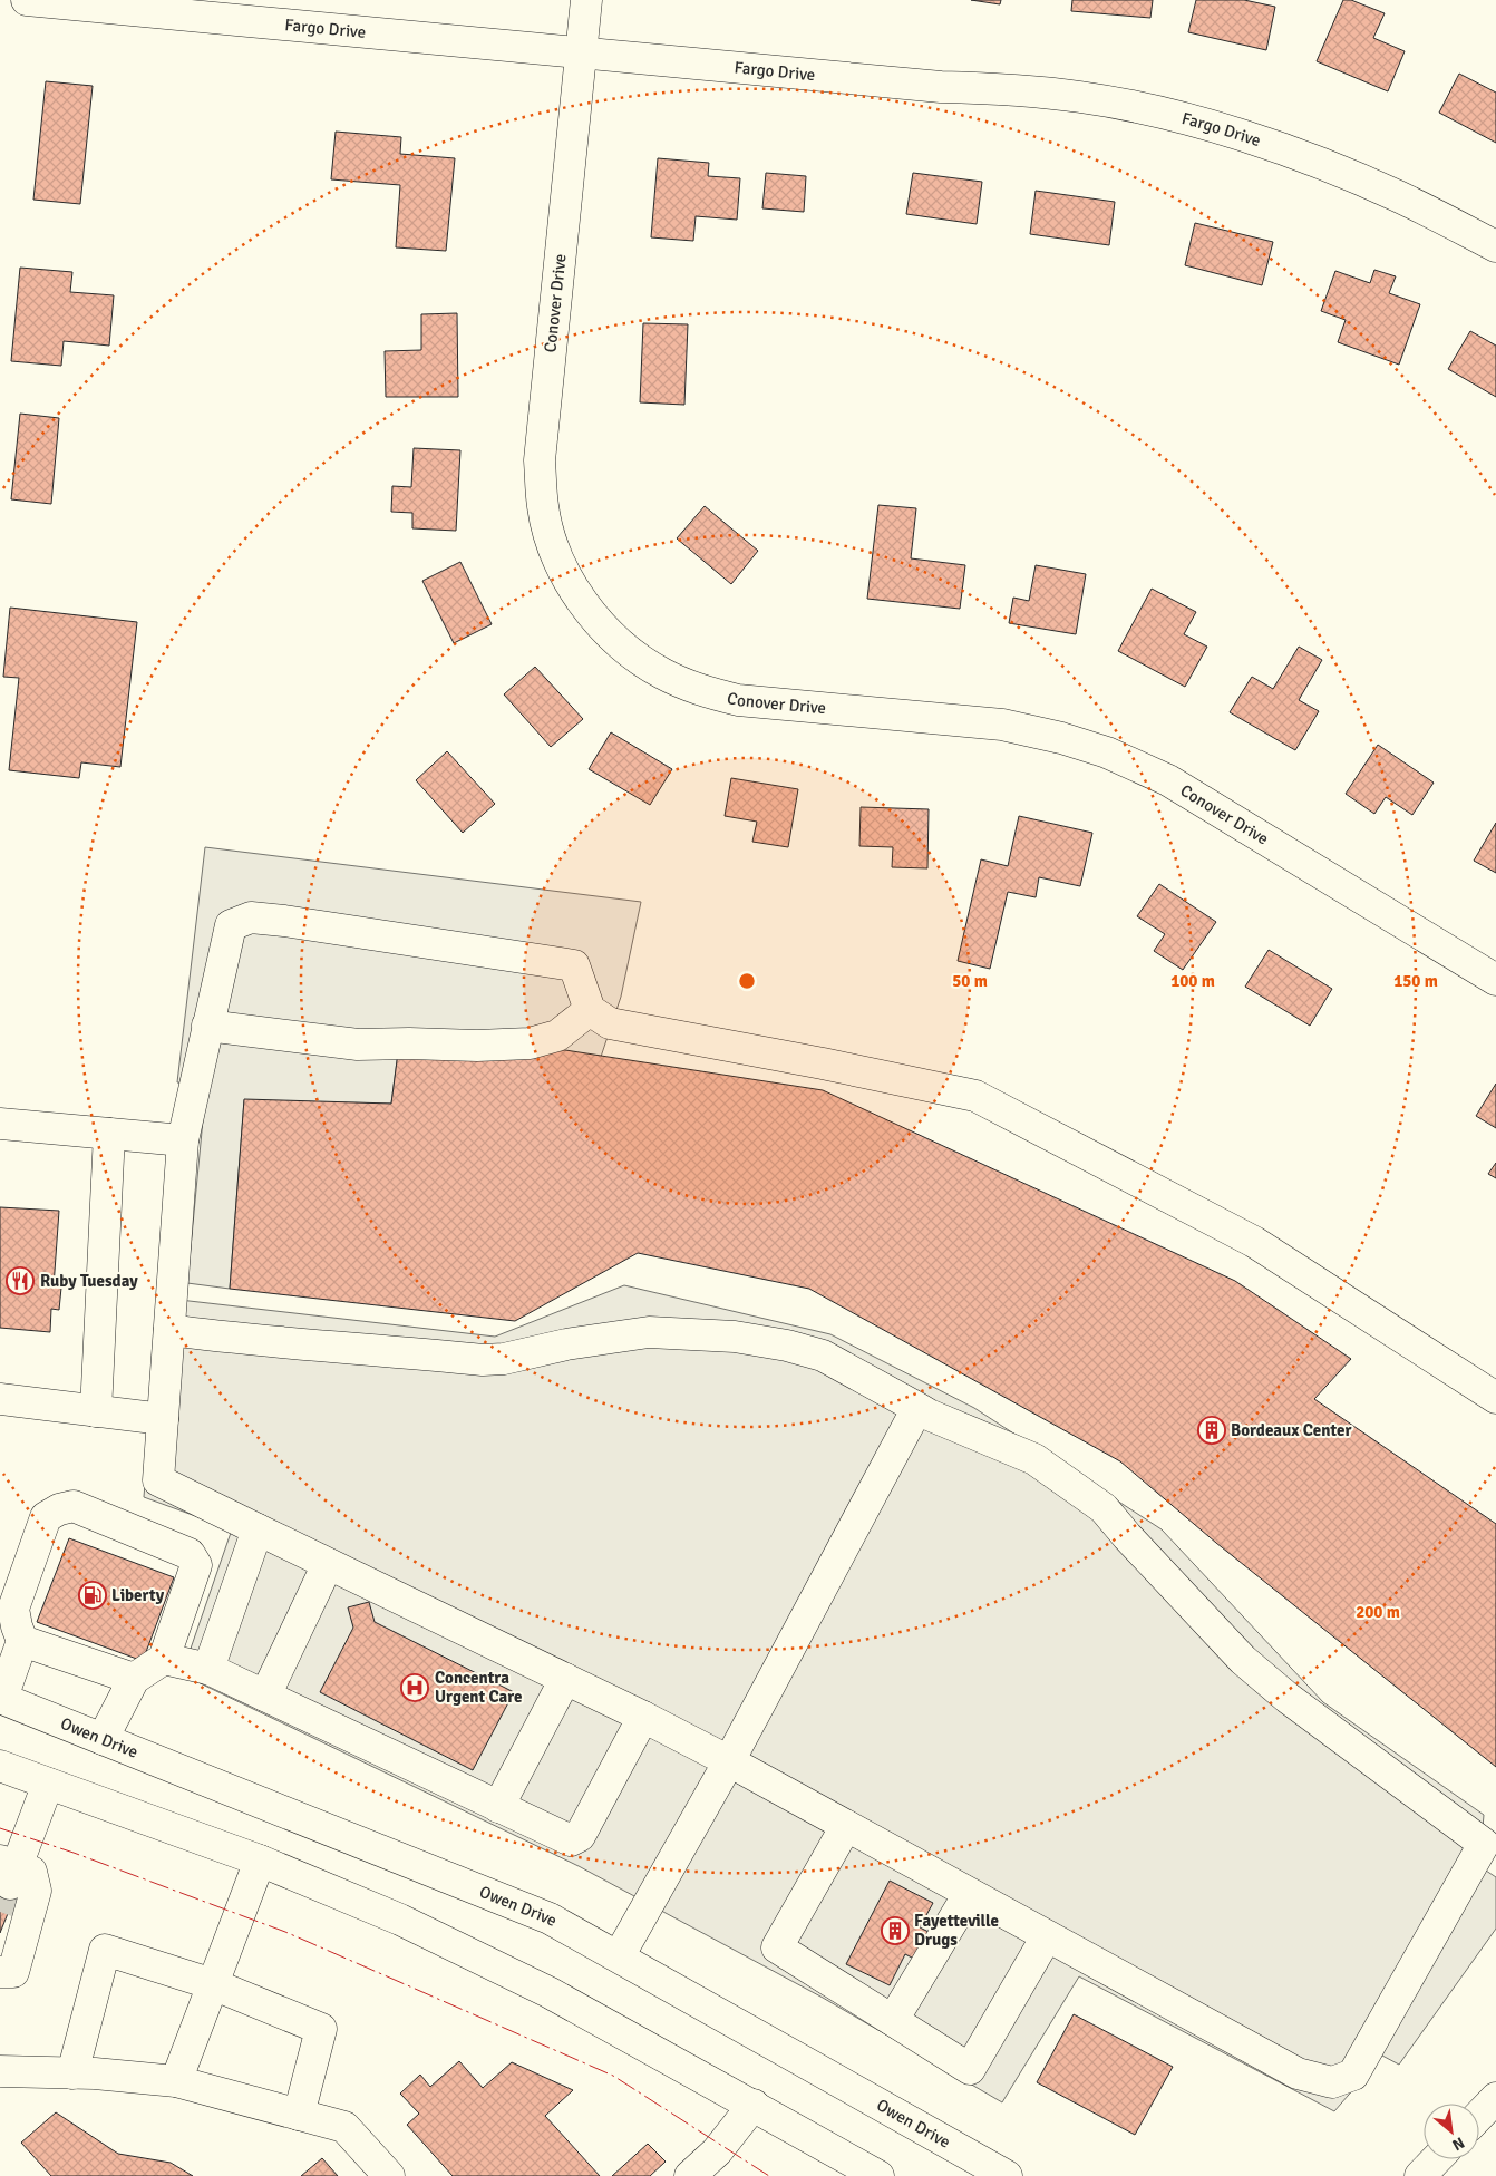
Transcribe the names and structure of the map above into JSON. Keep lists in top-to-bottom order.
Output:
{
  "streets": {
    "main road": ["Fargo Drive", "Conover Drive", "Owen Drive"]
  },
  "crossings": [
    ["Fargo Drive", "Conover Drive"]
  ],
  "places": {
    "restaurant": ["Ruby Tuesday"],
    "building": ["Bordeaux Center", "Fayetteville Drugs"],
    "fuel station": ["Liberty"],
    "hospital": ["Concentra Urgent Care"]
  },
  "north": "bottom right",
  "rings": [
    "50 m",
    "100 m",
    "150 m",
    "200 m"
  ]
}
